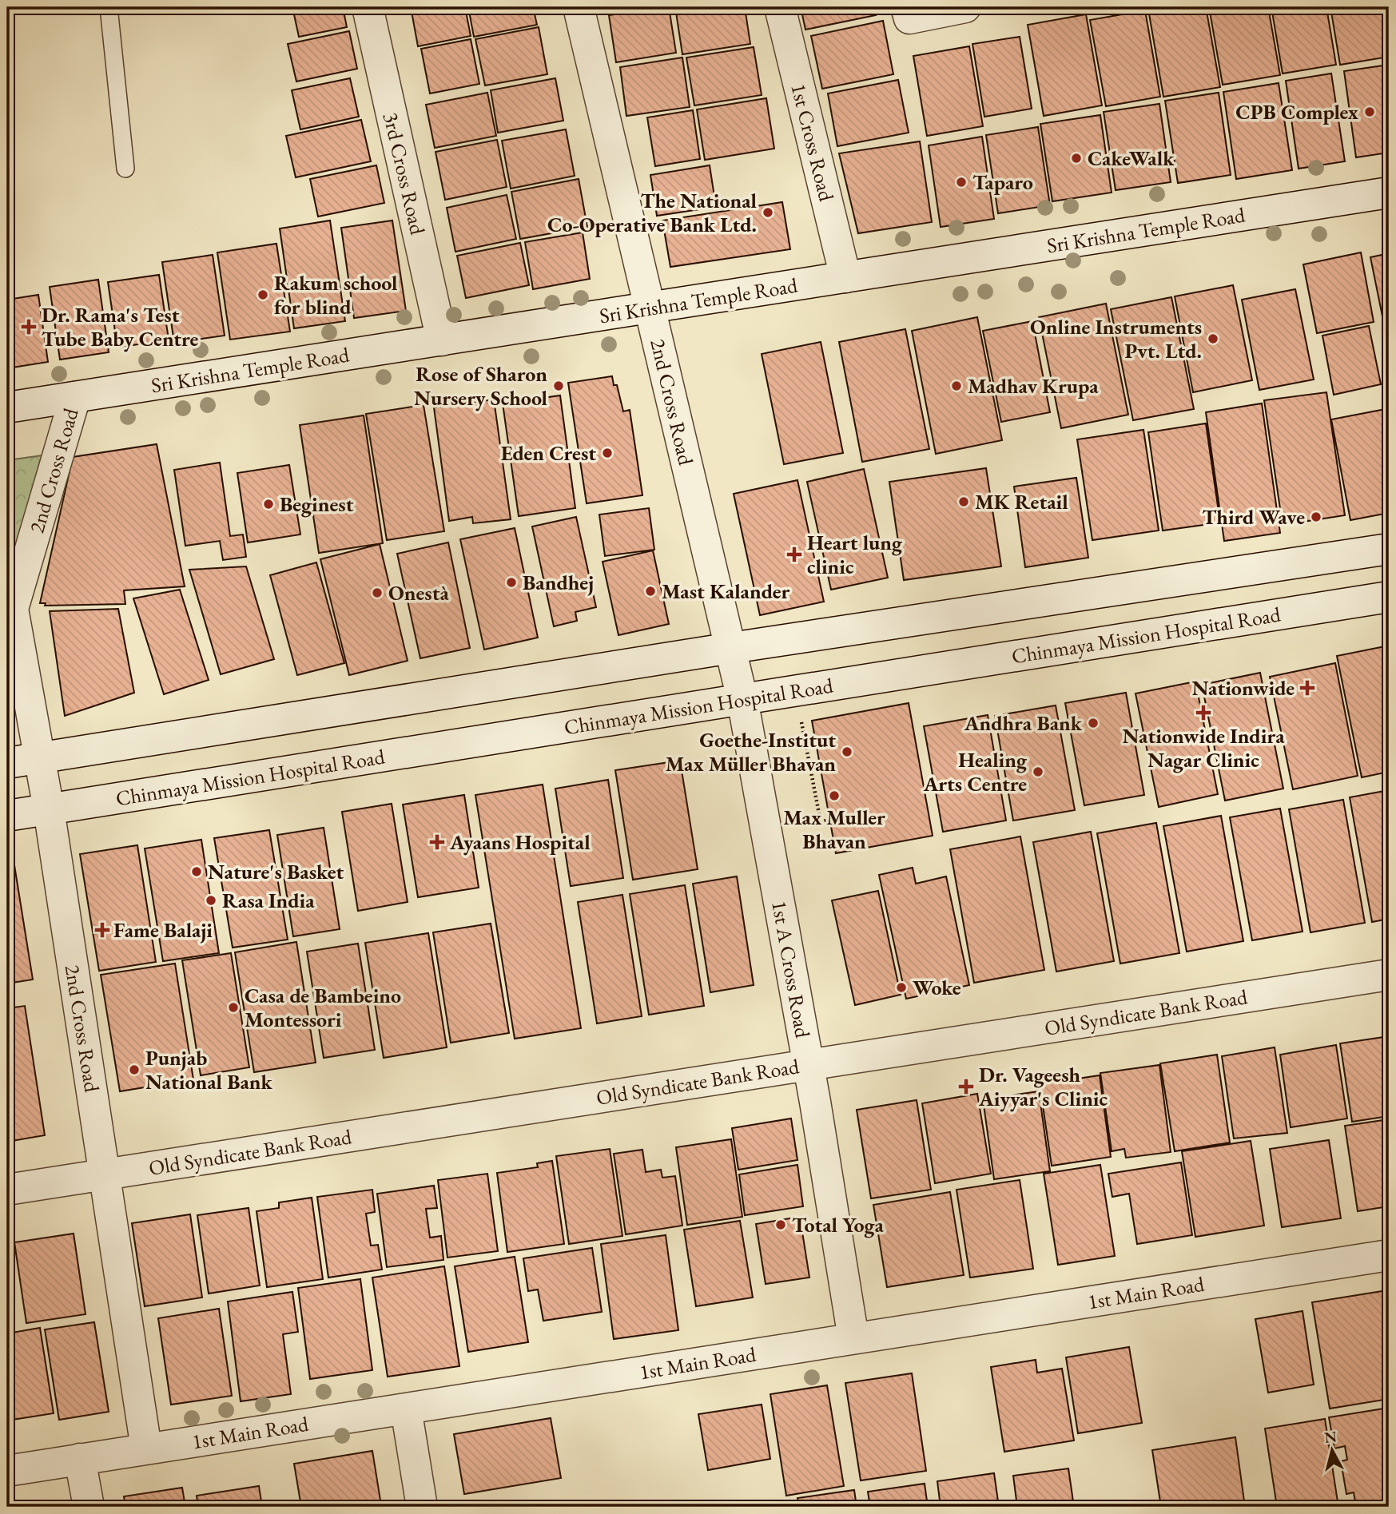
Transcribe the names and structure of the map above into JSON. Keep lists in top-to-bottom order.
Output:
{
  "streets": {
    "street": [
      "1st Cross Road",
      "3rd Cross Road",
      "Sri Krishna Temple Road",
      "2nd Cross Road",
      "Chinmaya Mission Hospital Road",
      "1st A Cross Road",
      "Old Syndicate Bank Road",
      "1st Main Road"
    ]
  },
  "crossings": [
    ["1st Cross Road", "Sri Krishna Temple Road"],
    ["3rd Cross Road", "Sri Krishna Temple Road"],
    ["Sri Krishna Temple Road", "2nd Cross Road"],
    ["2nd Cross Road", "Chinmaya Mission Hospital Road"],
    ["2nd Cross Road", "1st A Cross Road"],
    ["2nd Cross Road", "Old Syndicate Bank Road"],
    ["2nd Cross Road", "1st Main Road"],
    ["Chinmaya Mission Hospital Road", "1st A Cross Road"],
    ["1st A Cross Road", "Old Syndicate Bank Road"],
    ["1st A Cross Road", "1st Main Road"]
  ],
  "places": {
    "other": [
      "CPB Complex",
      "CakeWalk",
      "Taparo",
      "The National Co-Operative Bank Ltd.",
      "Rakum school for blind",
      "Online Instruments Pvt. Ltd.",
      "Rose of Sharon Nursery School",
      "Madhav Krupa",
      "Eden Crest",
      "MK Retail",
      "Beginest",
      "Third Wave",
      "Bandhej",
      "Mast Kalander",
      "Onestà",
      "Andhra Bank",
      "Goethe-Institut Max Müller Bhavan",
      "Healing Arts Centre",
      "Max Muller Bhavan",
      "Nature's Basket",
      "Rasa India",
      "Woke",
      "Casa de Bambeino Montessori",
      "Punjab National Bank",
      "Total Yoga"
    ],
    "health": [
      "Dr. Rama's Test Tube Baby Centre",
      "Heart lung clinic",
      "Nationwide",
      "Nationwide Indira Nagar Clinic",
      "Ayaans Hospital",
      "Fame Balaji",
      "Dr. Vageesh Aiyyar's Clinic"
    ]
  },
  "north": "top"
}
